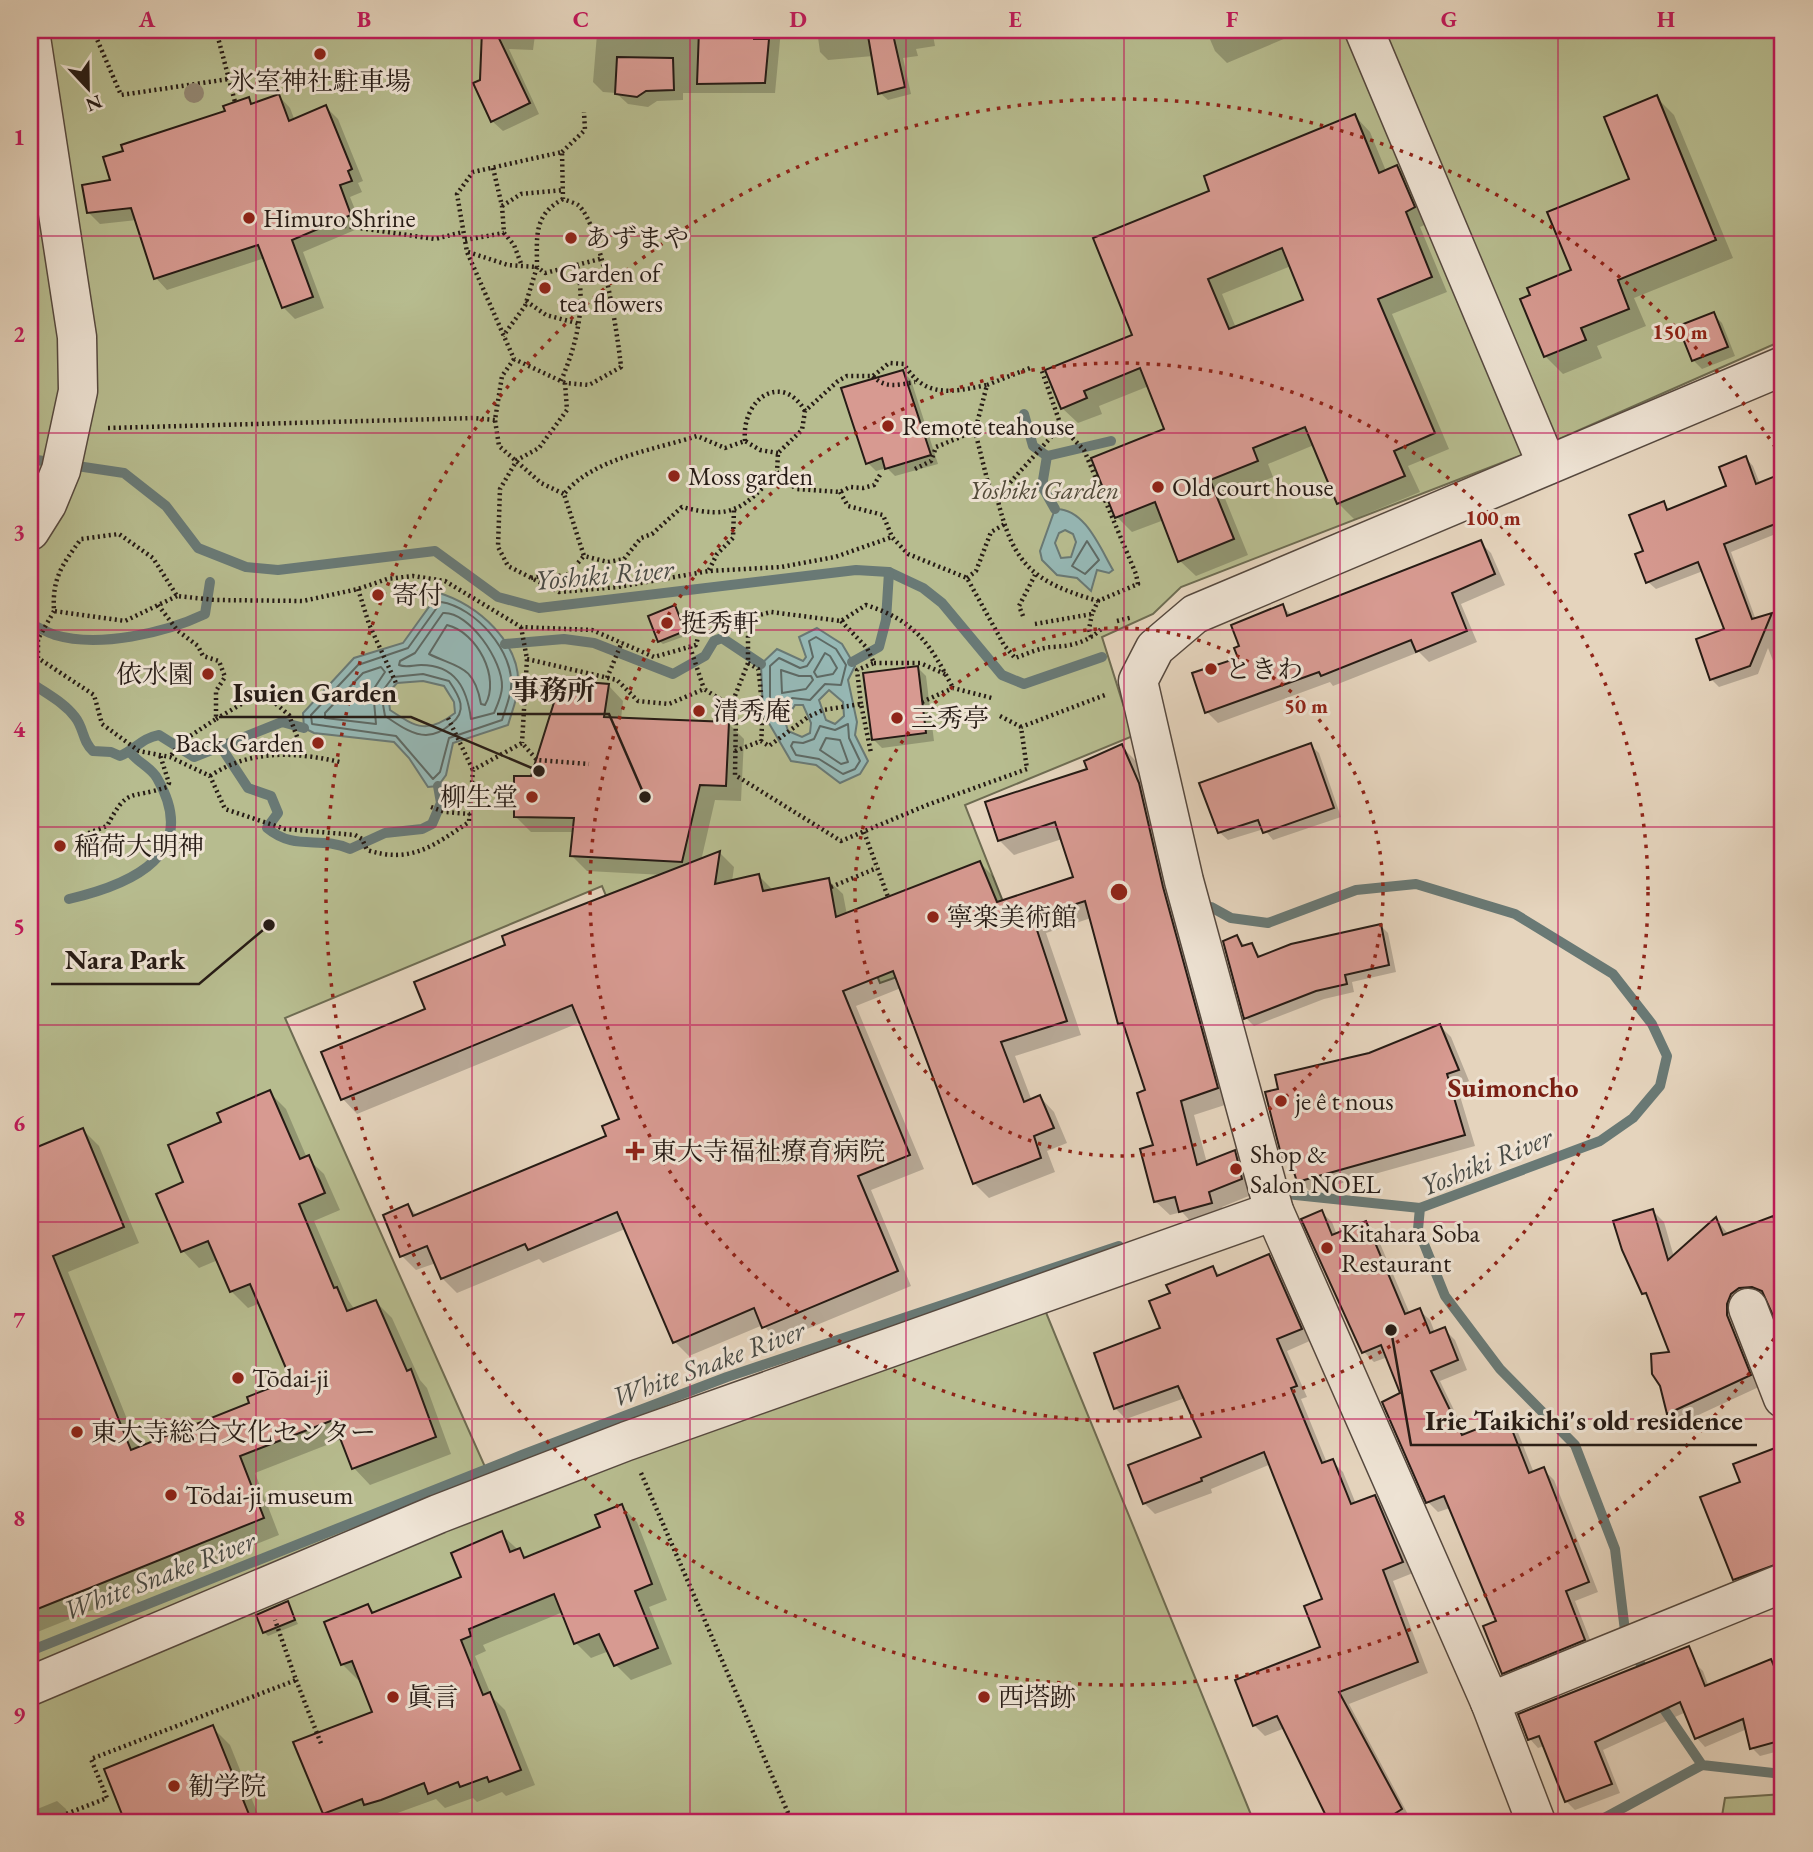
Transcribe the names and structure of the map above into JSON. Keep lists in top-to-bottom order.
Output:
{
  "districts": ["Suimoncho"],
  "water": ["Yoshiki River", "White Snake River"],
  "parks": ["Yoshiki Garden"],
  "places": {
    "other": [
      "氷室神社駐車場",
      "Himuro Shrine",
      "あずまや",
      "Garden of tea flowers",
      "Remote teahouse",
      "Moss garden",
      "Old court house",
      "寄付",
      "挺秀軒",
      "ときわ",
      "依水園",
      "清秀庵",
      "三秀亭",
      "Back Garden",
      "Isuien Garden",
      "柳生堂",
      "事務所",
      "稲荷大明神",
      "寧楽美術館",
      "Nara Park",
      "je ê t nous",
      "Shop & Salon NOEL",
      "Kitahara Soba Restaurant",
      "Irie Taikichi's old residence",
      "Tōdai-ji",
      "東大寺総合文化センター",
      "Tōdai-ji museum",
      "眞言",
      "西塔跡",
      "勧学院"
    ],
    "health": ["東大寺福祉療育病院"]
  },
  "north": "bottom",
  "grid": {
    "columns": [
      "A",
      "B",
      "C",
      "D",
      "E",
      "F",
      "G",
      "H"
    ],
    "rows": [
      "1",
      "2",
      "3",
      "4",
      "5",
      "6",
      "7",
      "8",
      "9"
    ]
  },
  "rings": ["150 m", "100 m", "50 m"]
}
